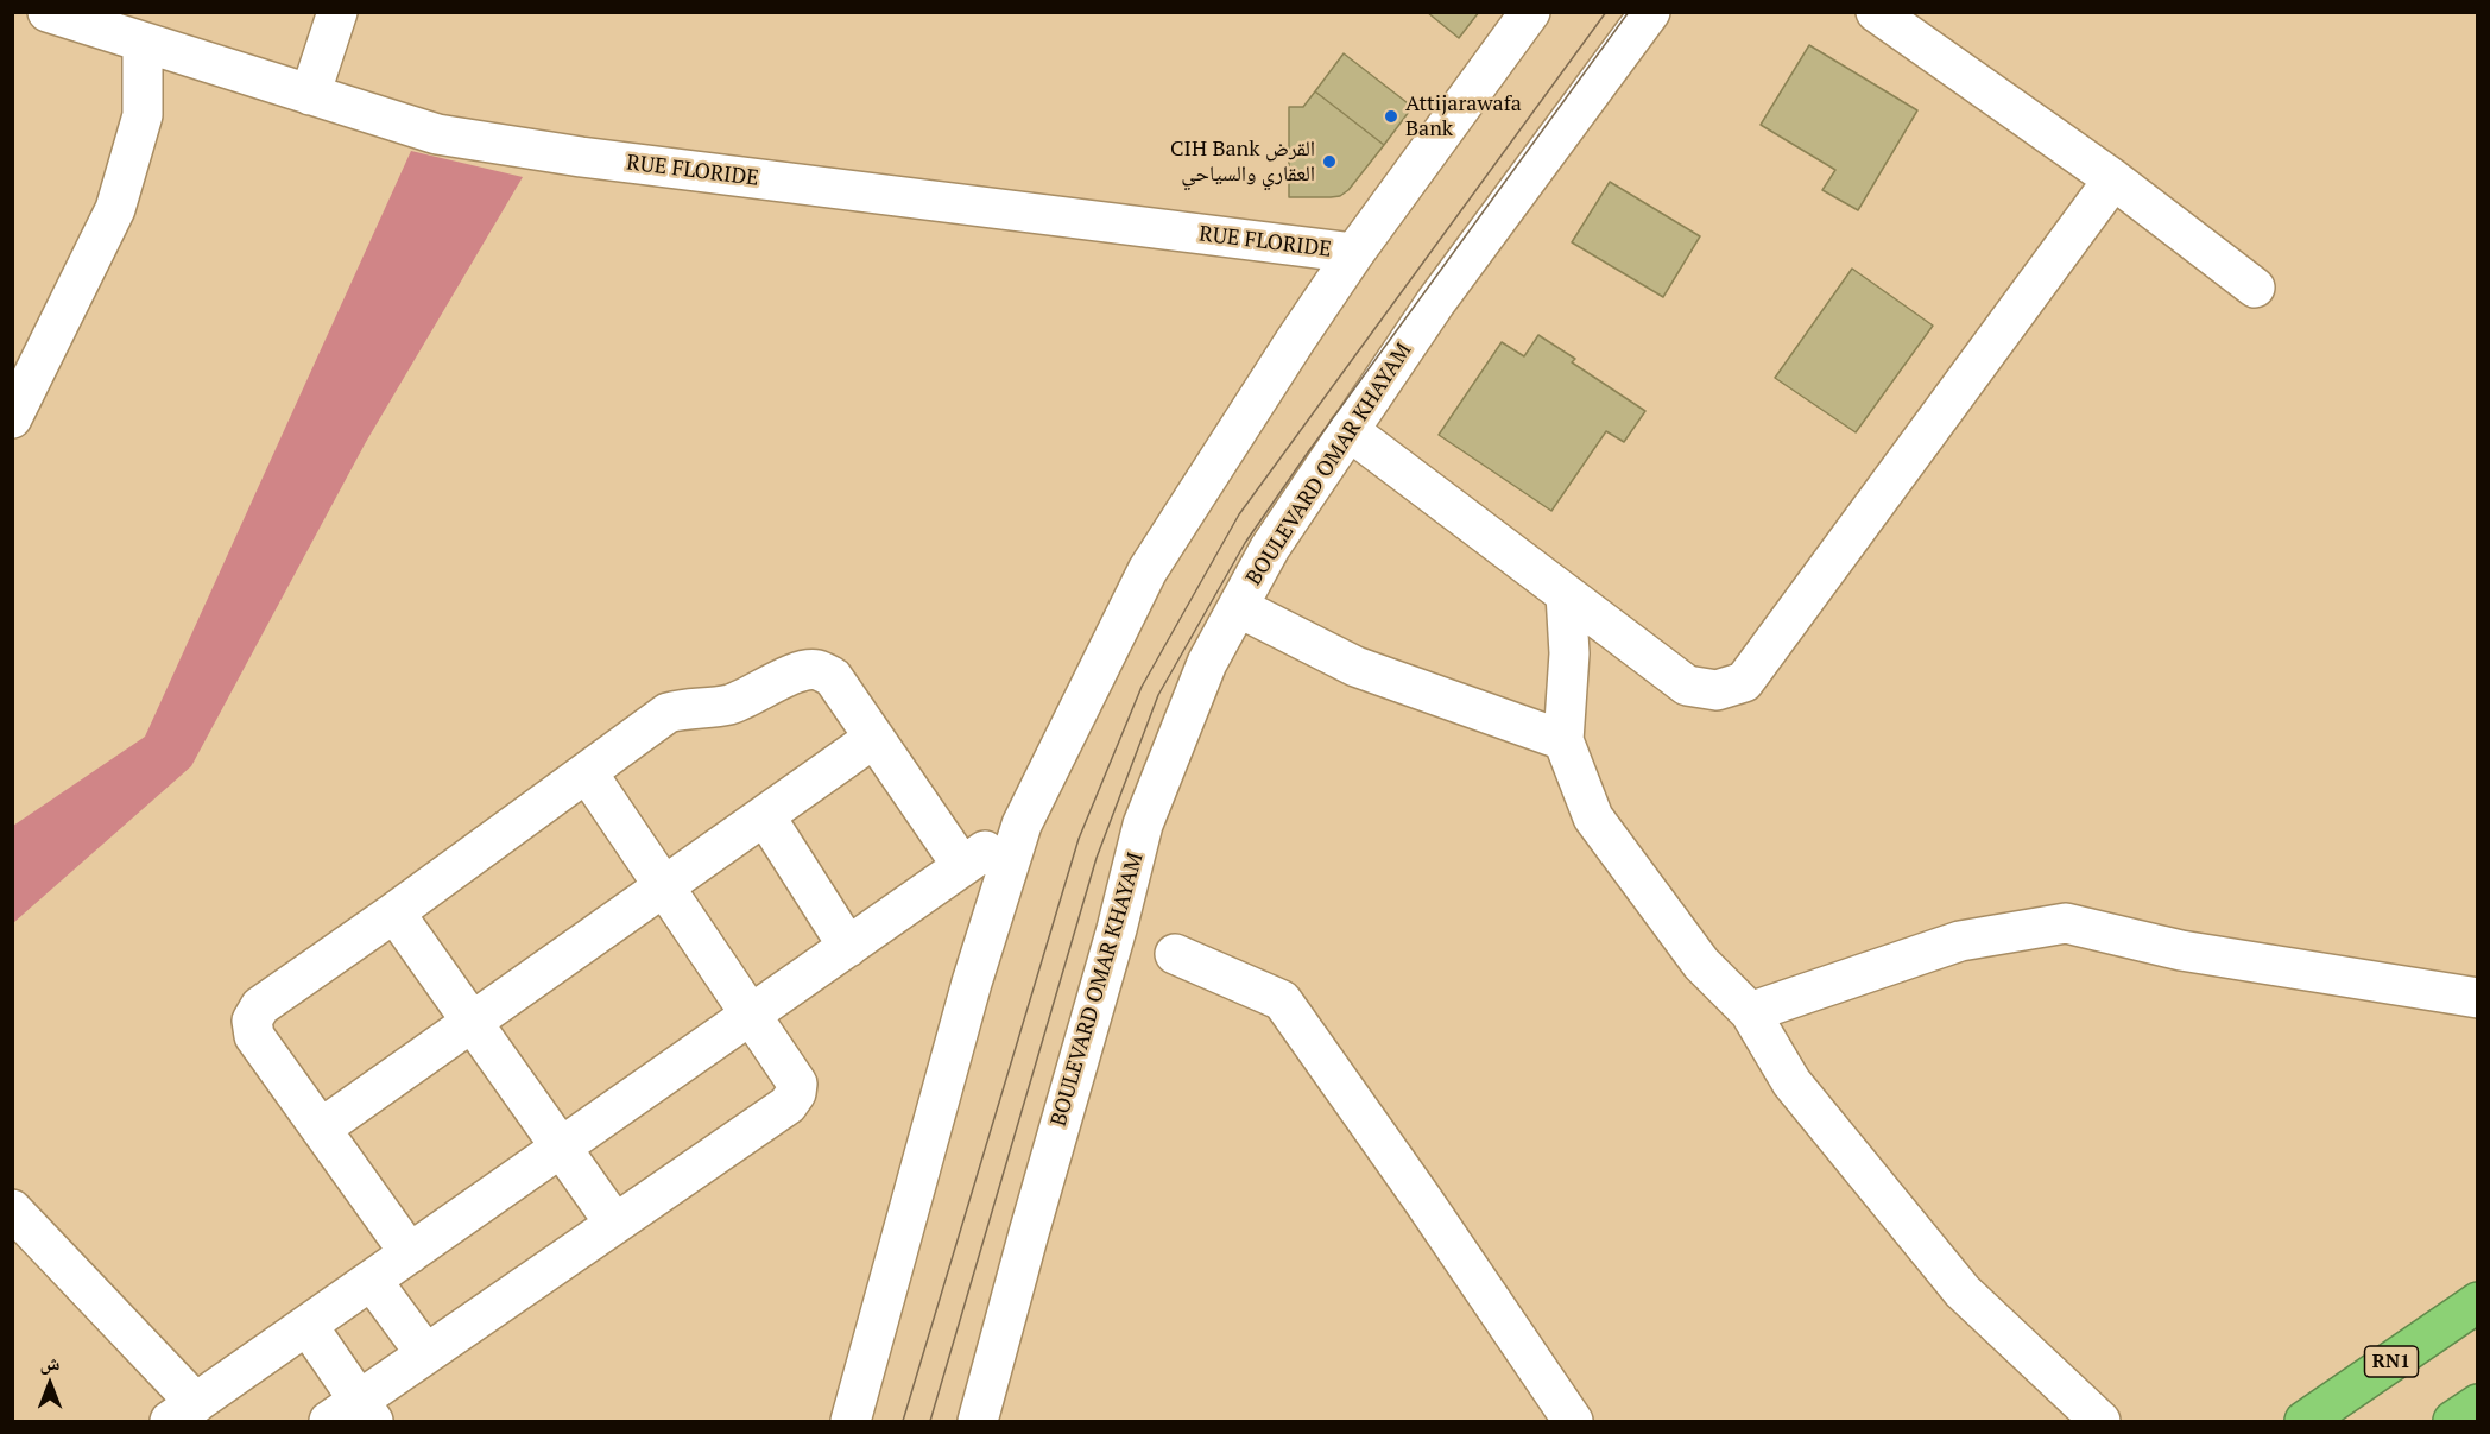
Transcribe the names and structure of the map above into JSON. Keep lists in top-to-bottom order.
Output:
{
  "streets": {
    "highway": ["RN1"],
    "street": ["RUE FLORIDE", "BOULEVARD OMAR KHAYAM"]
  },
  "places": ["Attijarawafa Bank", "CIH Bank القرض العقاري والسياحي"],
  "north": "top"
}
